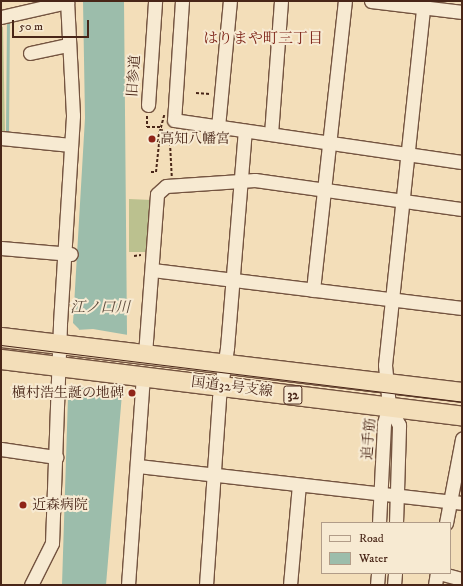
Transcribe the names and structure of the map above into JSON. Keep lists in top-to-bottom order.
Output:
{
  "streets": {
    "highway": ["国道32号支線", "32"],
    "street": ["旧参道", "追手筋"]
  },
  "crossings": [
    ["国道32号支線", "追手筋"]
  ],
  "districts": ["はりまや町三丁目"],
  "water": ["江ノ口川"],
  "places": ["高知八幡宮", "槇村浩生誕の地碑", "近森病院"],
  "legend": ["Road", "Water"],
  "scale_bar": "50 m"
}
